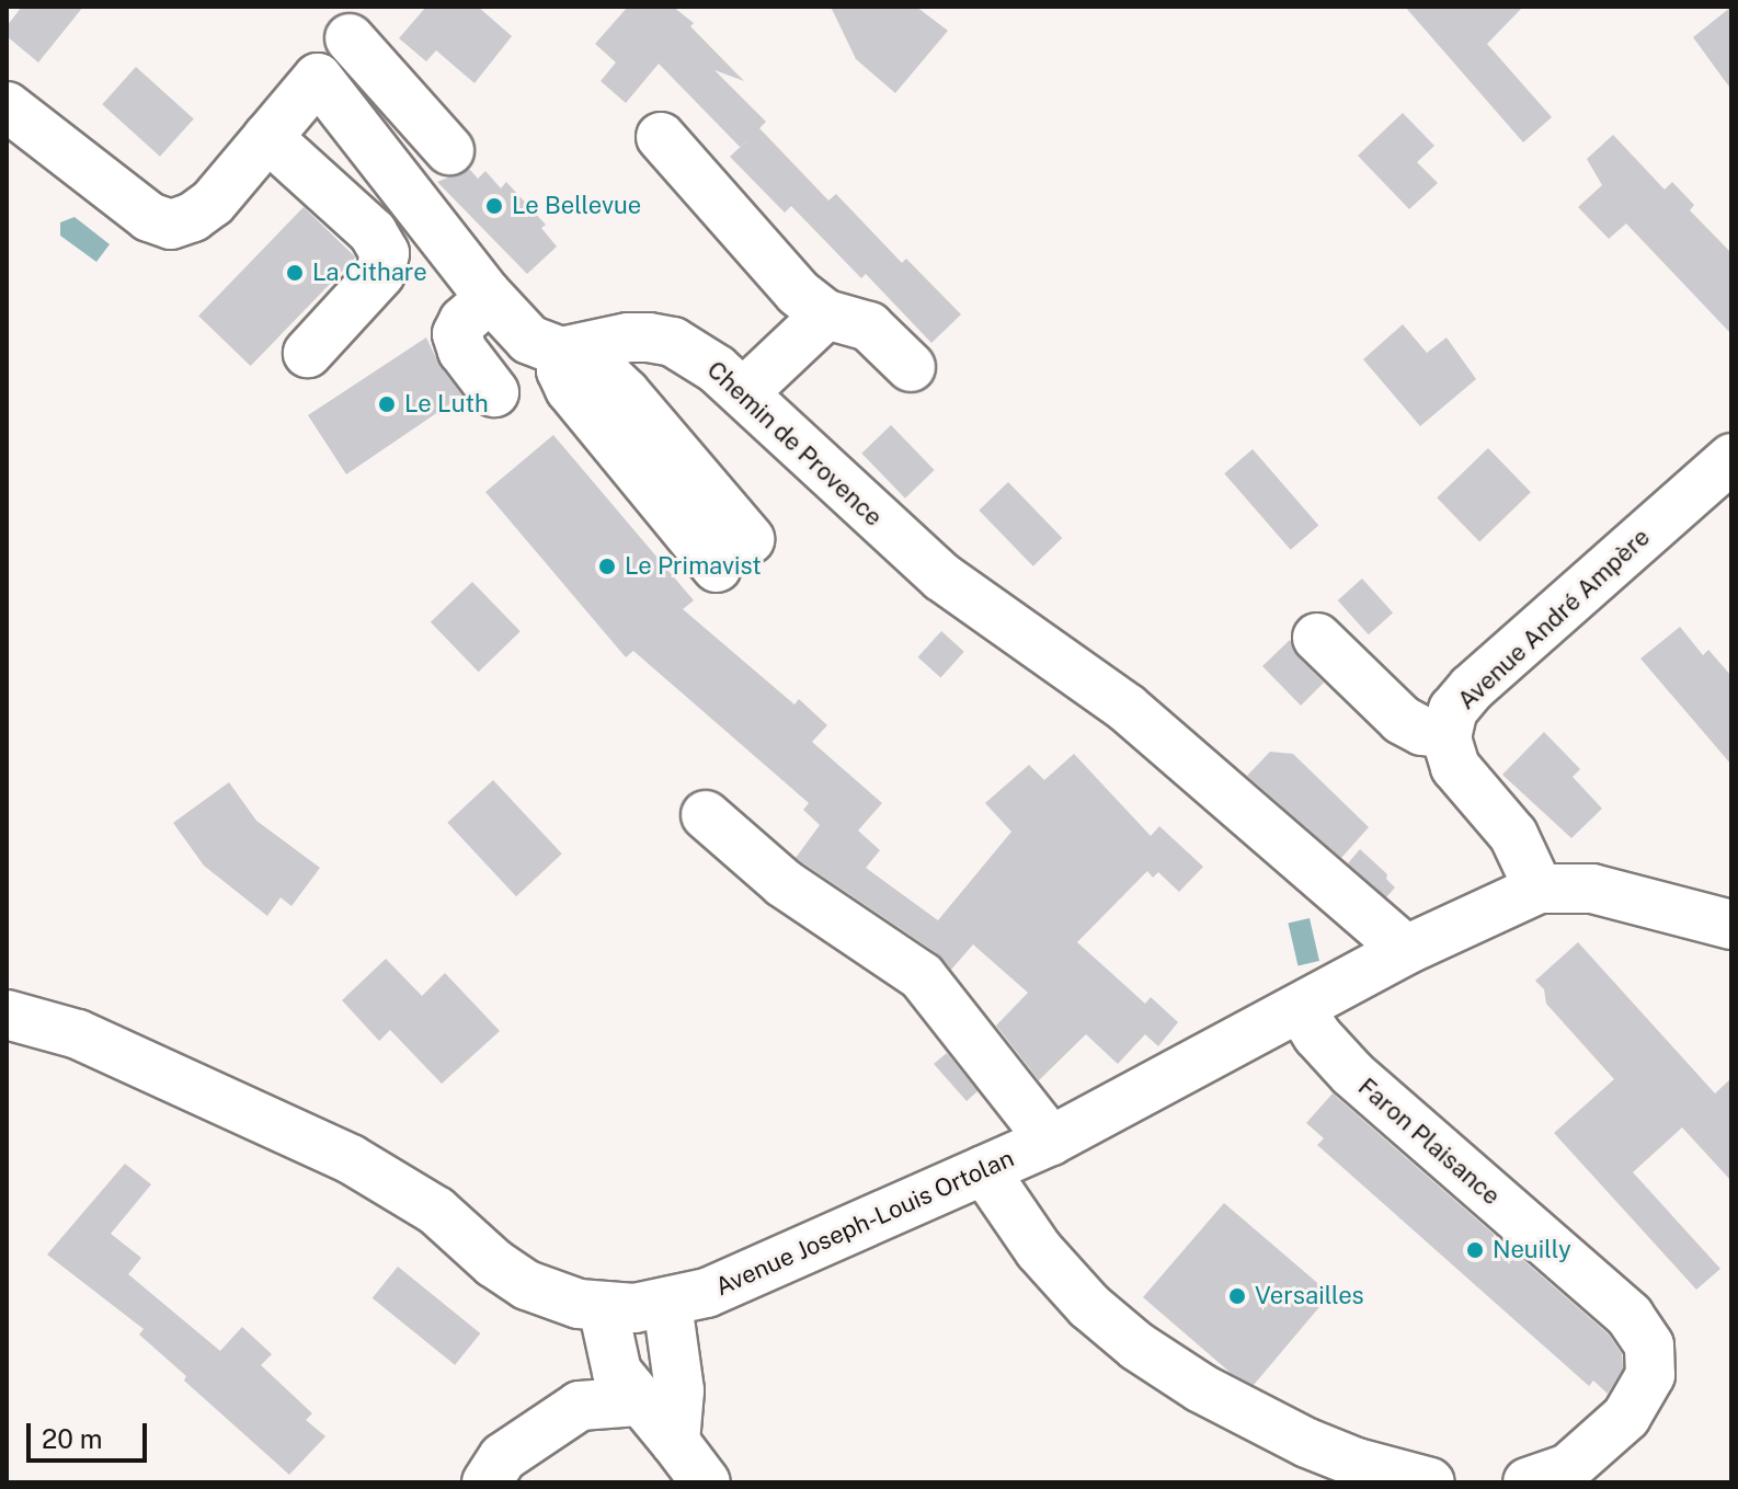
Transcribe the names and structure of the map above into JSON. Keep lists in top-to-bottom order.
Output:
{
  "streets": {
    "street": [
      "Chemin de Provence",
      "Avenue André Ampère",
      "Faron Plaisance",
      "Avenue Joseph-Louis Ortolan"
    ]
  },
  "crossings": [
    ["Chemin de Provence", "Avenue Joseph-Louis Ortolan"],
    ["Avenue André Ampère", "Avenue Joseph-Louis Ortolan"],
    ["Faron Plaisance", "Avenue Joseph-Louis Ortolan"]
  ],
  "places": [
    "Le Bellevue",
    "La Cithare",
    "Le Luth",
    "Le Primavist",
    "Neuilly",
    "Versailles"
  ],
  "scale_bar": "20 m"
}
